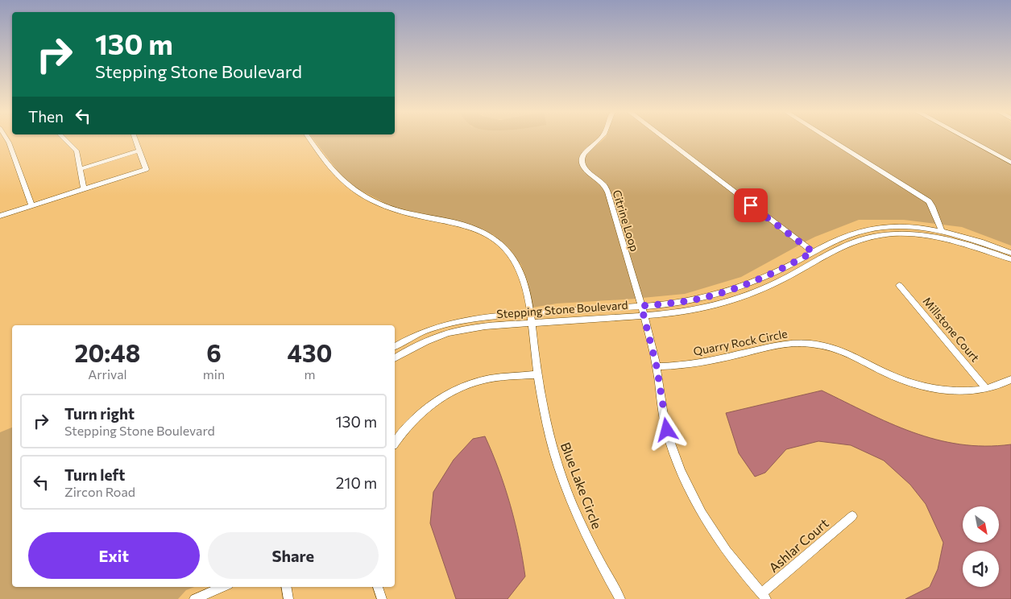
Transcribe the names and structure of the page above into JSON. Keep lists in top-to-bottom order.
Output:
{
  "streets": {
    "street": [
      "Citrine Loop",
      "Stepping Stone Boulevard",
      "Millstone Court",
      "Quarry Rock Circle",
      "Blue Lake Circle",
      "Ashlar Court"
    ]
  },
  "crossings": [
    ["Citrine Loop", "Stepping Stone Boulevard"],
    ["Stepping Stone Boulevard", "Blue Lake Circle"],
    ["Millstone Court", "Quarry Rock Circle"]
  ],
  "north": "bottom right",
  "page": {
    "turn": ["130 m", "Stepping Stone Boulevard"],
    "then": "Then",
    "eta": [
      "20:48",
      "Arrival",
      "6",
      "min",
      "430",
      "m"
    ],
    "list": [
      {
        "name": "Turn right",
        "note": "Stepping Stone Boulevard",
        "value": "130 m"
      },
      {
        "name": "Turn left",
        "note": "Zircon Road",
        "value": "210 m"
      }
    ],
    "buttons": ["Exit", "Share"]
  }
}
